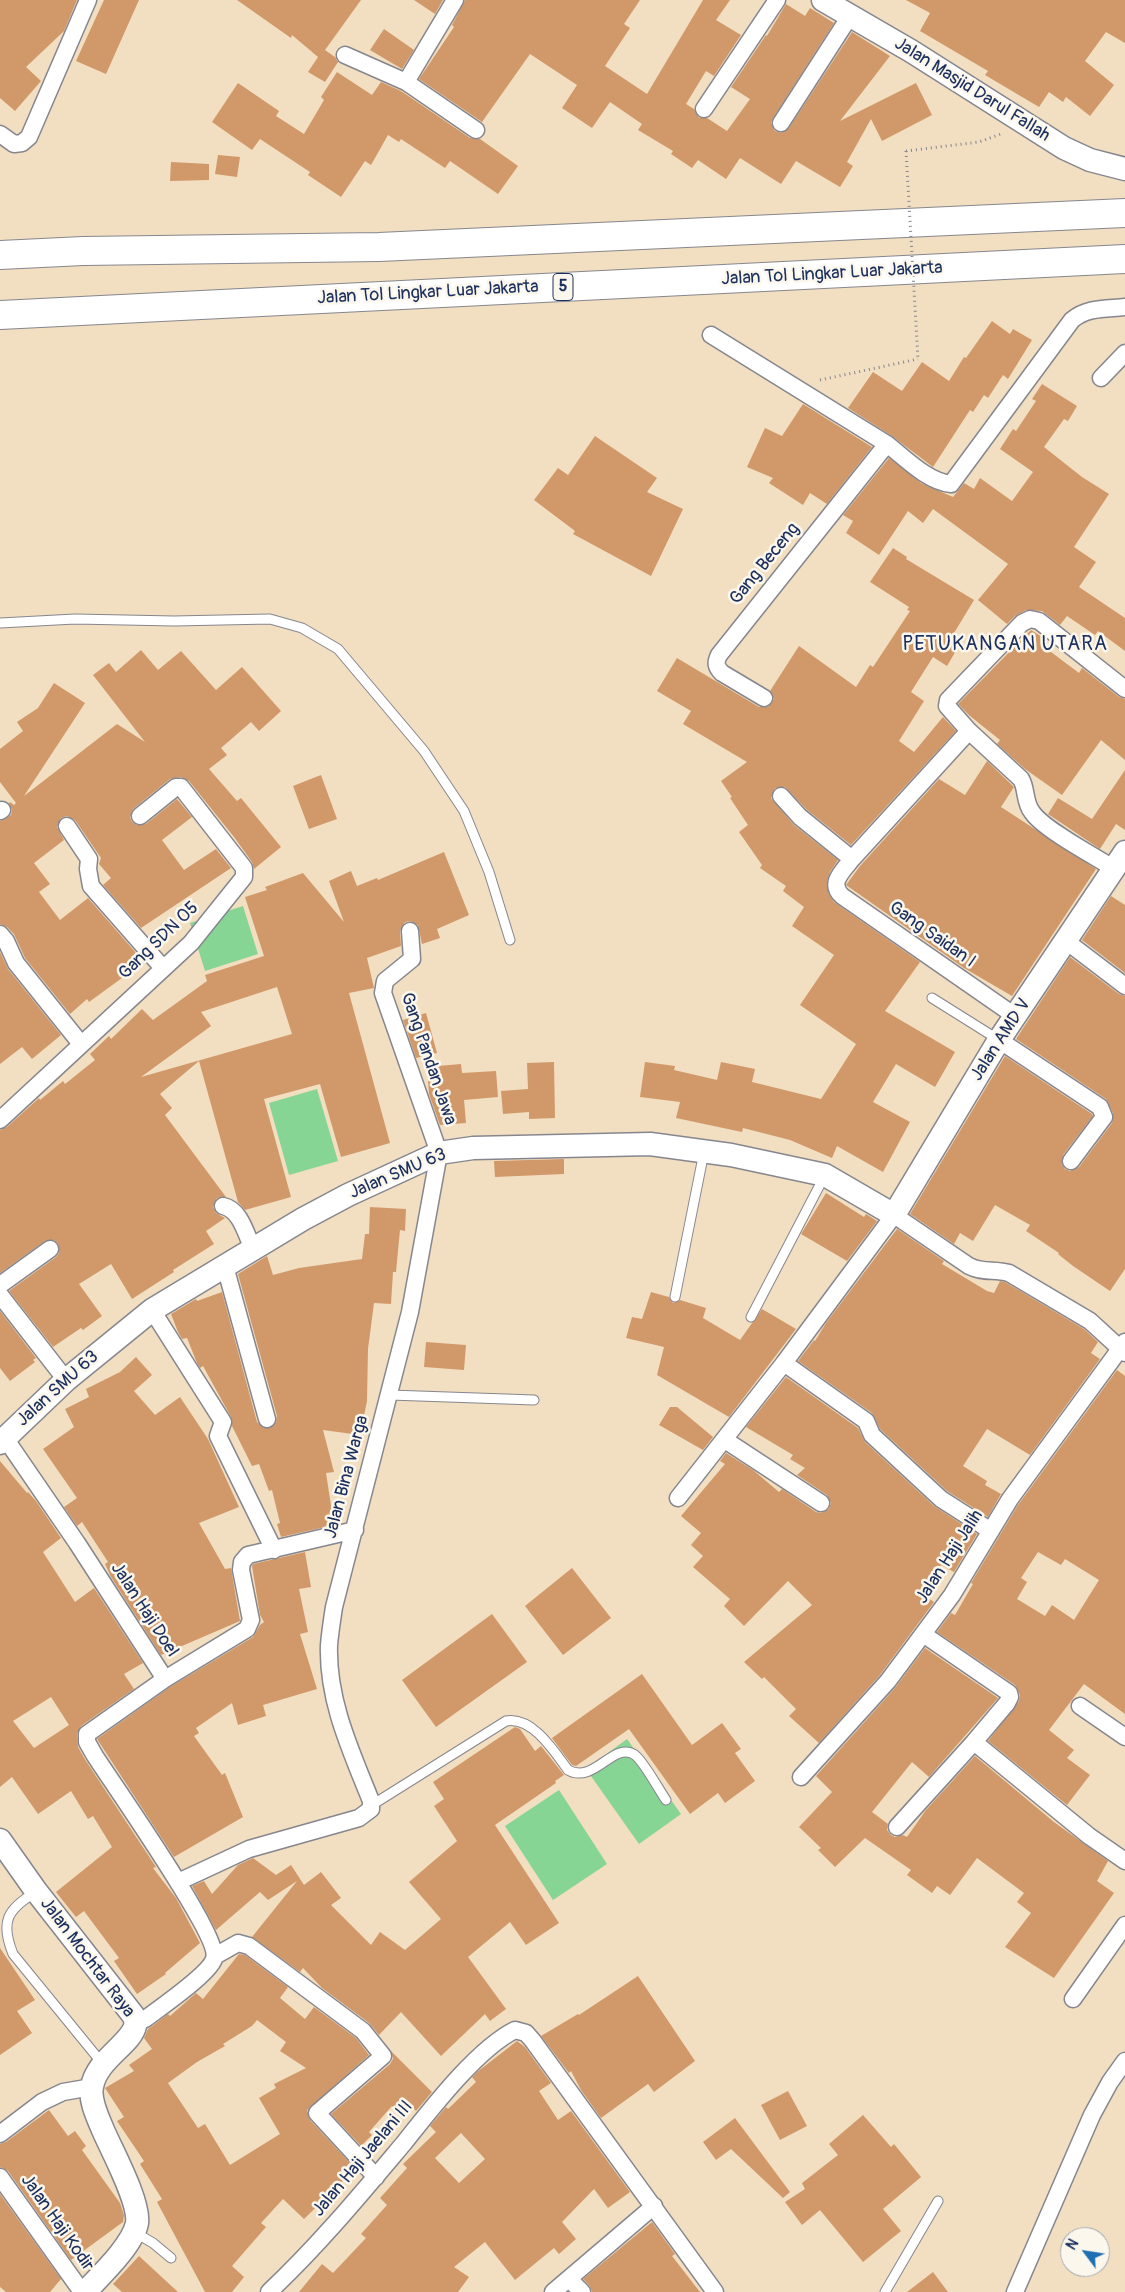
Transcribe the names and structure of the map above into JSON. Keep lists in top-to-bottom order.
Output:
{
  "streets": {
    "highway": ["Jalan Tol Lingkar Luar Jakarta", "5"],
    "street": [
      "Jalan Masjid Darul Fallah",
      "Gang Beceng",
      "Gang Saidan I",
      "Gang SDN 05",
      "Jalan AMD V",
      "Gang Pandan Jawa",
      "Jalan SMU 63",
      "Jalan Bina Warga",
      "Jalan Haji Jalih",
      "Jalan Haji Doel",
      "Jalan Mochtar Raya",
      "Jalan Haji Jaelani III",
      "Jalan Haji Kodir"
    ]
  },
  "crossings": [
    ["Gang Saidan I", "Jalan AMD V"],
    ["Jalan AMD V", "Jalan SMU 63"],
    ["Gang Pandan Jawa", "Jalan SMU 63"],
    ["Gang Pandan Jawa", "Jalan Bina Warga"],
    ["Jalan SMU 63", "Jalan Bina Warga"],
    ["Jalan SMU 63", "Jalan Haji Doel"]
  ],
  "districts": ["PETUKANGAN UTARA"],
  "north": "top left"
}
